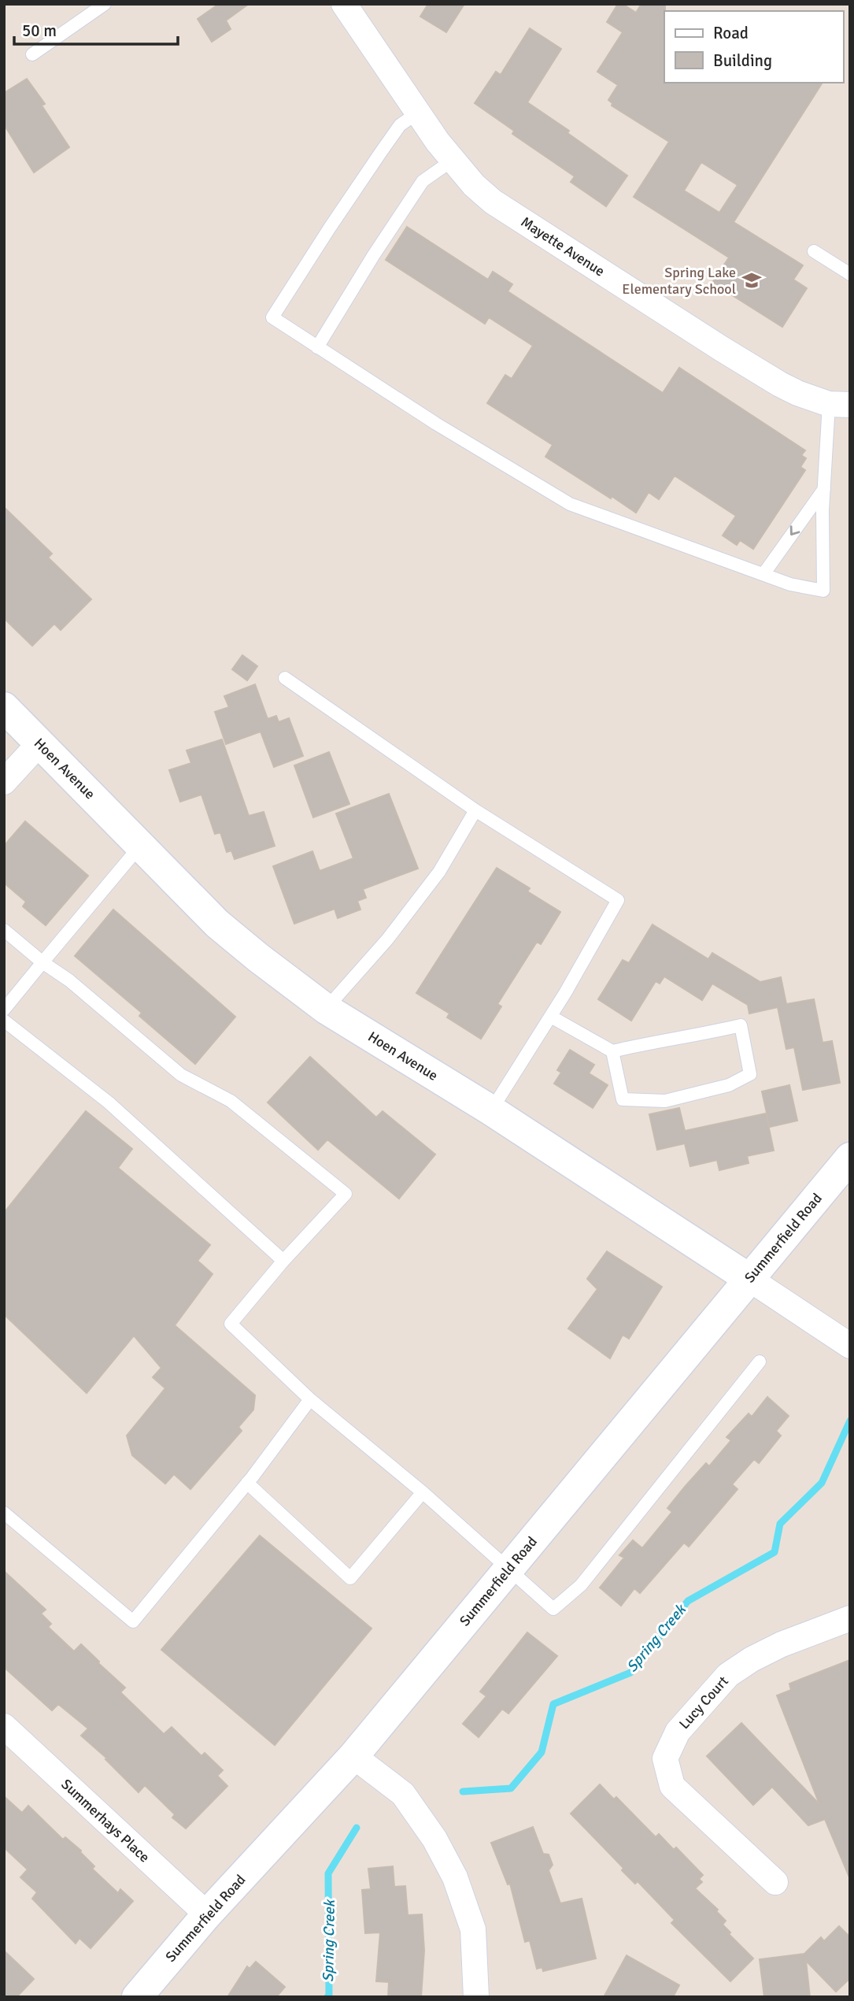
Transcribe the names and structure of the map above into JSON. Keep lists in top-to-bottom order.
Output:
{
  "streets": {
    "street": [
      "Mayette Avenue",
      "Hoen Avenue",
      "Summerfield Road",
      "Lucy Court",
      "Summerhays Place"
    ]
  },
  "crossings": [
    ["Hoen Avenue", "Summerfield Road"],
    ["Summerfield Road", "Summerhays Place"]
  ],
  "water": ["Spring Creek"],
  "places": {
    "school or university": ["Spring Lake Elementary School"]
  },
  "legend": ["Road", "Building"],
  "scale_bar": "50 m"
}
